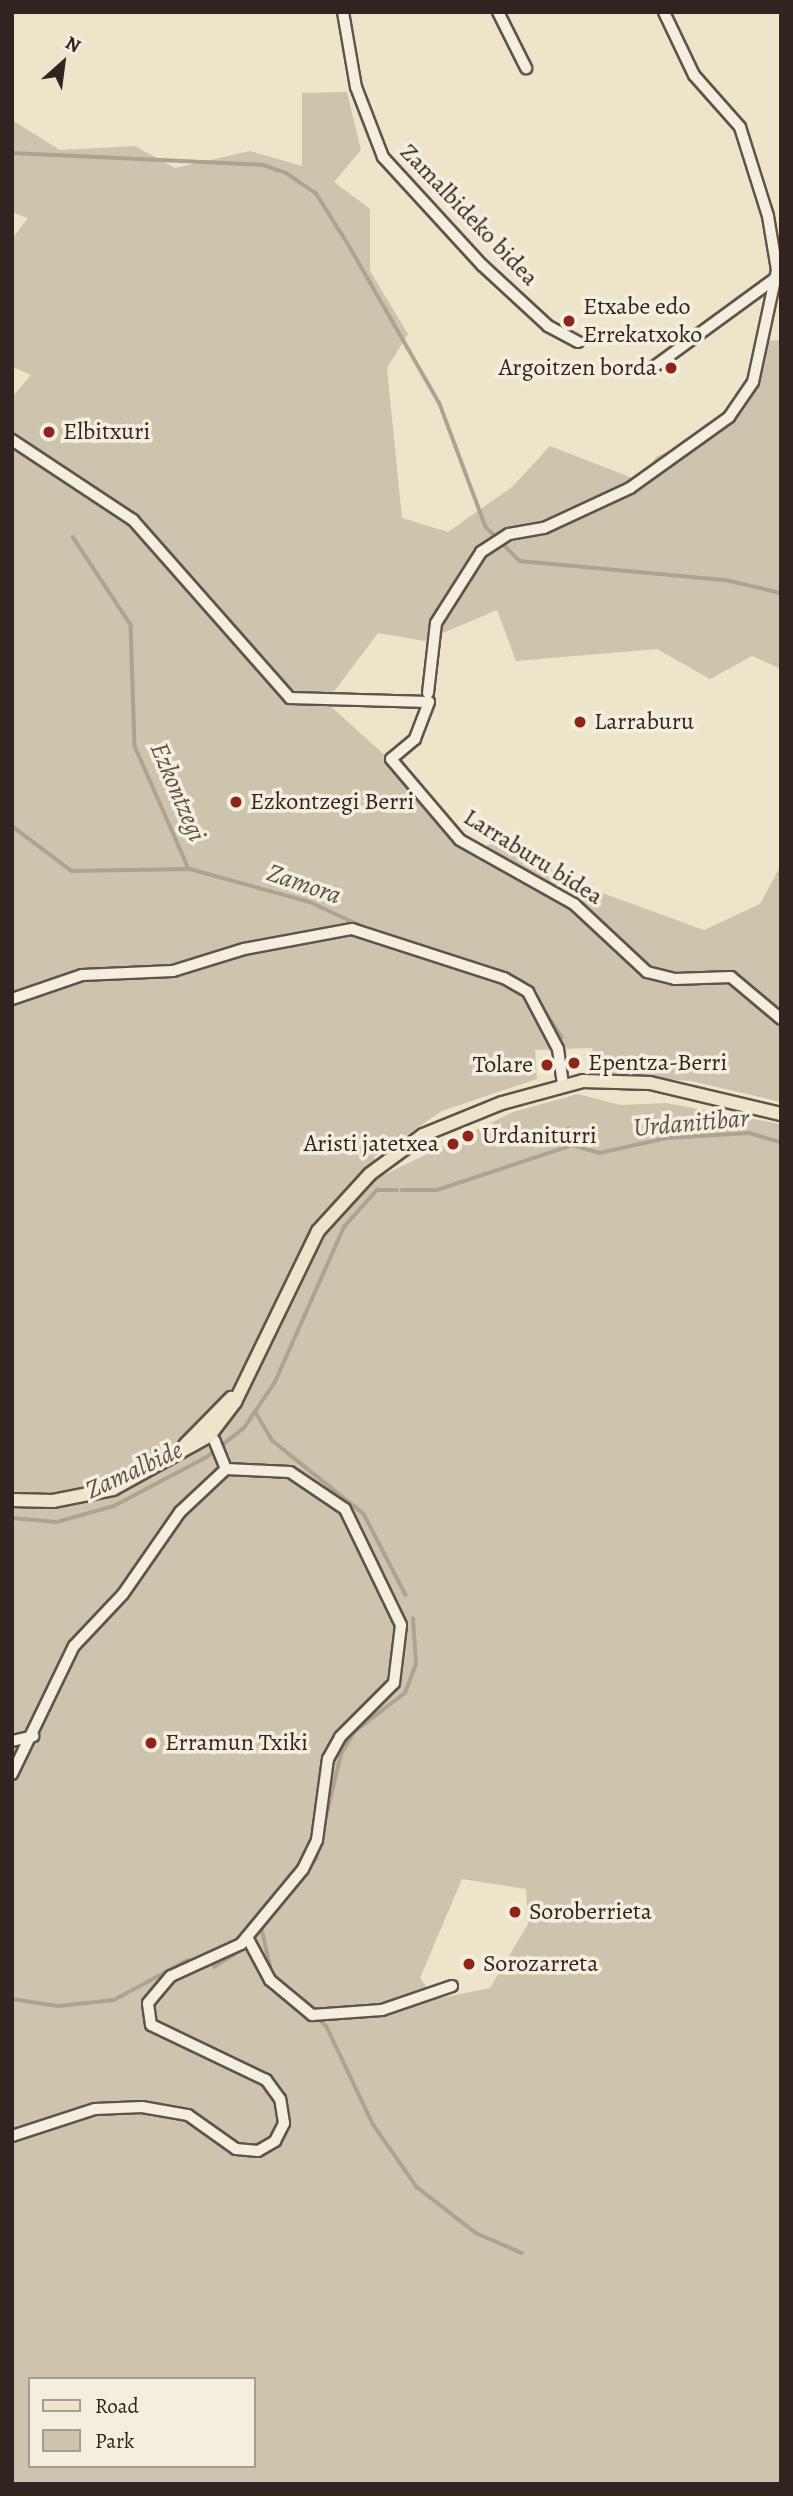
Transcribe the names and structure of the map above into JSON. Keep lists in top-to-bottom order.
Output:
{
  "streets": {
    "street": ["Zamalbideko bidea", "Larraburu bidea"]
  },
  "water": [
    "Ezkontzegi",
    "Zamora",
    "Urdanitibar",
    "Zamalbide"
  ],
  "places": [
    "Etxabe edo Errekatxoko",
    "Argoitzen borda",
    "Elbitxuri",
    "Larraburu",
    "Ezkontzegi Berri",
    "Epentza-Berri",
    "Tolare",
    "Urdaniturri",
    "Aristi jatetxea",
    "Erramun Txiki",
    "Soroberrieta",
    "Sorozarreta"
  ],
  "legend": ["Road", "Park"],
  "north": "top right"
}
